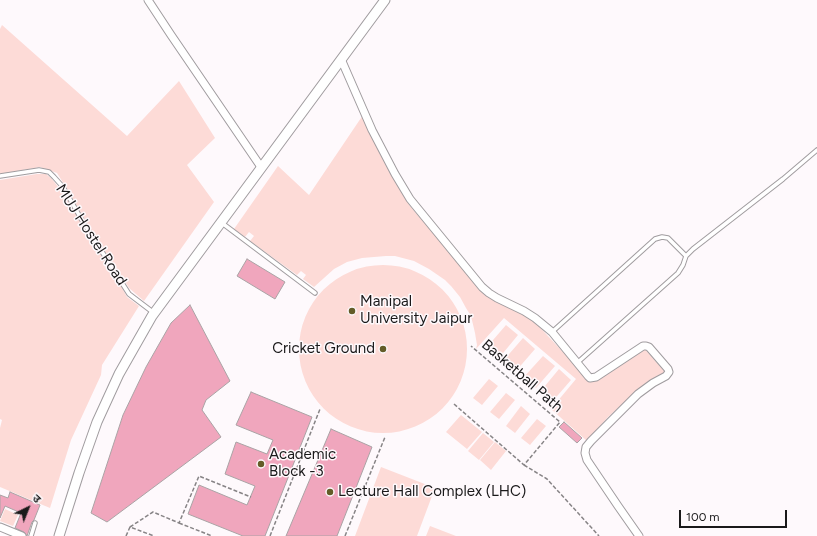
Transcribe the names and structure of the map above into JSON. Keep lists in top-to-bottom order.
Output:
{
  "streets": {
    "lane": ["MUJ Hostel Road"],
    "path": ["Basketball Path"]
  },
  "places": [
    "Manipal University Jaipur",
    "Cricket Ground",
    "Academic Block -3",
    "Lecture Hall Complex (LHC)"
  ],
  "scale_bar": "100 m",
  "north": "top right"
}
